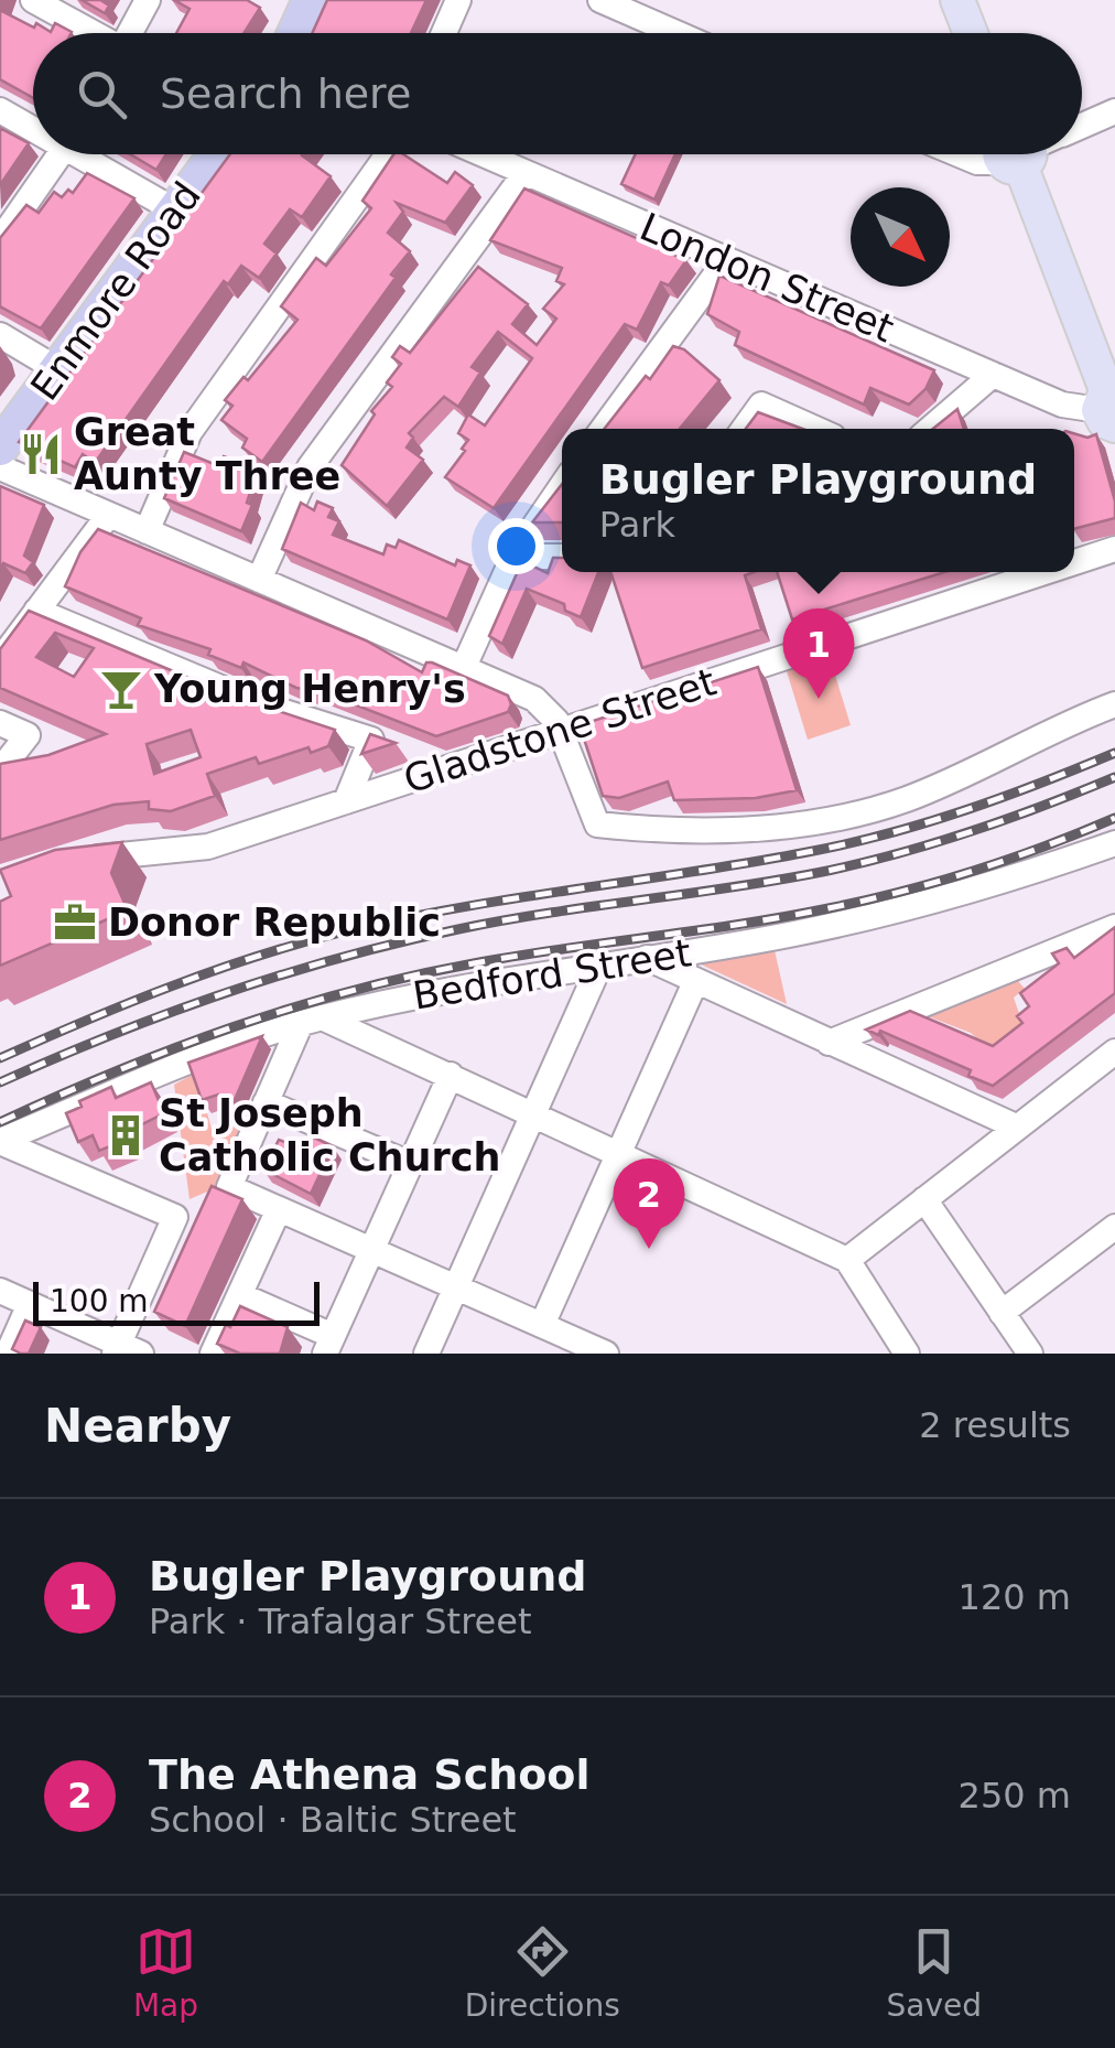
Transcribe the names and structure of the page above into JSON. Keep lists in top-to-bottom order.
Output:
{
  "streets": {
    "highway": ["Enmore Road"],
    "street": ["London Street", "Gladstone Street", "Bedford Street"]
  },
  "places": {
    "restaurant": ["Great Aunty Three"],
    "bar": ["Young Henry's"],
    "office": ["Donor Republic"],
    "building": ["St Joseph Catholic Church"]
  },
  "scale_bar": "100 m",
  "north": "bottom right",
  "page": {
    "search": "Search here",
    "popup": ["Bugler Playground", "Park"],
    "pins": ["1", "2"],
    "scale": "100 m",
    "heading": ["Nearby", "2 results"],
    "list": [
      {
        "mark": "1",
        "name": "Bugler Playground",
        "note": "Park · Trafalgar Street",
        "value": "120 m"
      },
      {
        "mark": "2",
        "name": "The Athena School",
        "note": "School · Baltic Street",
        "value": "250 m"
      }
    ],
    "nav": ["Map", "Directions", "Saved"]
  }
}
